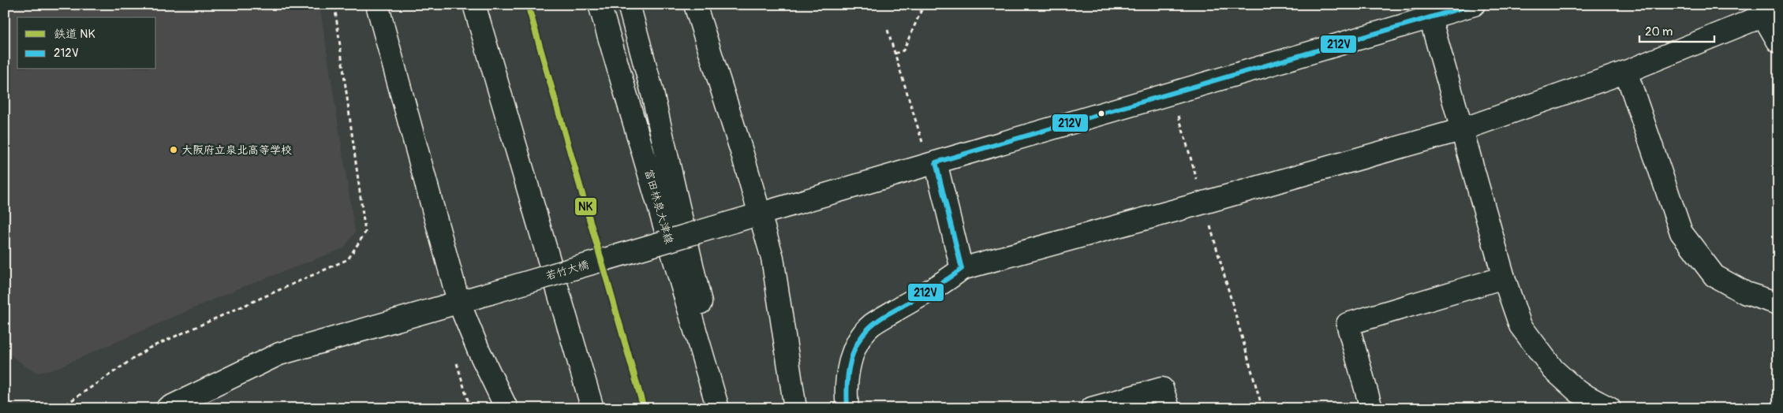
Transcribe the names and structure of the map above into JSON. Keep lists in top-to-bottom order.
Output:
{
  "streets": {
    "street": ["富田林泉大津線", "若竹大橋"]
  },
  "places": ["大阪府立泉北高等学校"],
  "lines": ["rail line NK", "transit line 212V"],
  "legend": ["鉄道 NK", "212V"],
  "scale_bar": "20 m"
}
